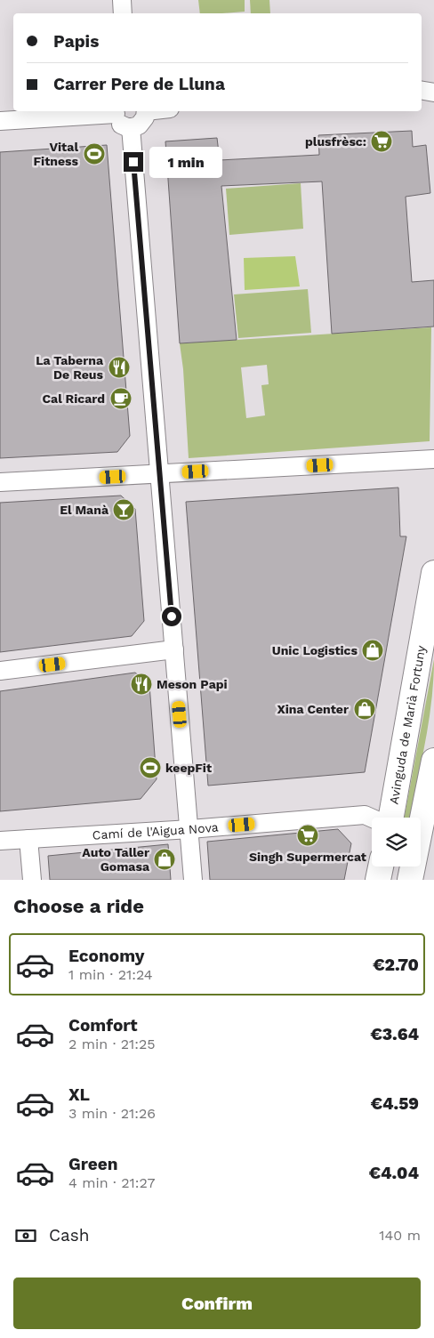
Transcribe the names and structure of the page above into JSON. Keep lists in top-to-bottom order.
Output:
{
  "streets": {
    "main road": ["Avinguda de Marià Fortuny"],
    "street": ["Camí de l'Aigua Nova"]
  },
  "places": {
    "supermarket": ["plusfrèsc:", "Singh Supermercat"],
    "sports": ["Vital Fitness", "keepFit"],
    "restaurant": ["La Taberna De Reus", "Meson Papi"],
    "cafe": ["Cal Ricard"],
    "bar": ["El Manà"],
    "shop": ["Unic Logistics", "Xina Center", "Auto Taller Gomasa"]
  },
  "page": {
    "banner": ["Papis", "Carrer Pere de Lluna"],
    "bubble": "1 min",
    "heading": "Choose a ride",
    "list": [
      {
        "name": "Economy",
        "note": "1 min · 21:24",
        "value": "€2.70"
      },
      {
        "name": "Comfort",
        "note": "2 min · 21:25",
        "value": "€3.64"
      },
      {
        "name": "XL",
        "note": "3 min · 21:26",
        "value": "€4.59"
      },
      {
        "name": "Green",
        "note": "4 min · 21:27",
        "value": "€4.04"
      }
    ],
    "pay": ["Cash", "140 m"],
    "buttons": "Confirm"
  }
}
